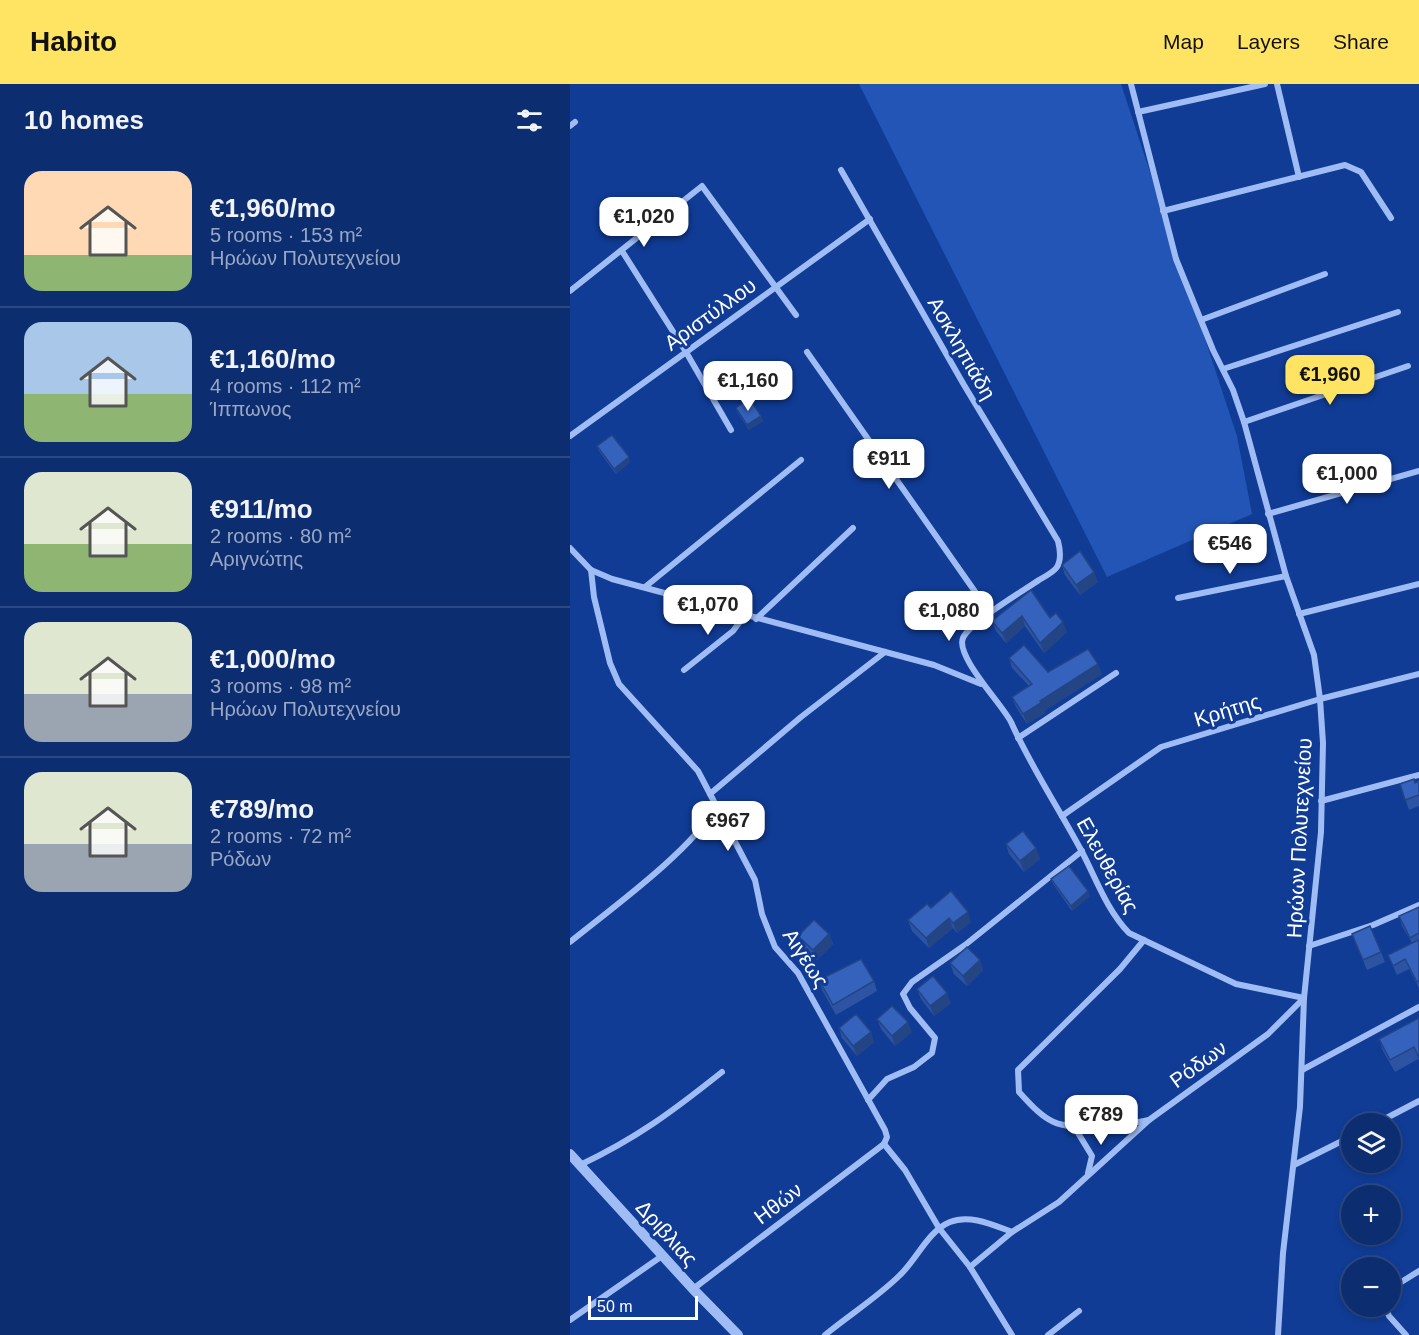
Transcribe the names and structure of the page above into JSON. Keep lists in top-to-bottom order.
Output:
{
  "streets": {
    "street": [
      "Αριστύλλου",
      "Ασκληπιάδη",
      "Κρήτης",
      "Ηρώων Πολυτεχνείου",
      "Ελευθερίας",
      "Αιγέως",
      "Ρόδων",
      "Ηθών",
      "Δριβλιας"
    ]
  },
  "crossings": [
    ["Αριστύλλου", "Ασκληπιάδη"],
    ["Ασκληπιάδη", "Ελευθερίας"],
    ["Κρήτης", "Ηρώων Πολυτεχνείου"],
    ["Κρήτης", "Ελευθερίας"],
    ["Ηρώων Πολυτεχνείου", "Ελευθερίας"],
    ["Ηρώων Πολυτεχνείου", "Ρόδων"],
    ["Ελευθερίας", "Ρόδων"],
    ["Αιγέως", "Ηθών"],
    ["Ηθών", "Δριβλιας"]
  ],
  "scale_bar": "50 m",
  "page": {
    "header": "Habito",
    "nav": ["Map", "Layers", "Share"],
    "heading": "10 homes",
    "list": [
      {
        "name": "€1,960/mo",
        "note": "5 rooms · 153 m² · Ηρώων Πολυτεχνείου"
      },
      {
        "name": "€1,160/mo",
        "note": "4 rooms · 112 m² · Ίππωνος"
      },
      {
        "name": "€911/mo",
        "note": "2 rooms · 80 m² · Αριγνώτης"
      },
      {
        "name": "€1,000/mo",
        "note": "3 rooms · 98 m² · Ηρώων Πολυτεχνείου"
      },
      {
        "name": "€789/mo",
        "note": "2 rooms · 72 m² · Ρόδων"
      }
    ],
    "price": [
      "€1,020",
      "€1,960",
      "€1,160",
      "€911",
      "€1,000",
      "€546",
      "€1,070",
      "€1,080",
      "€967",
      "€789"
    ],
    "map_buttons": ["+", "−"],
    "scale": "50 m"
  }
}
